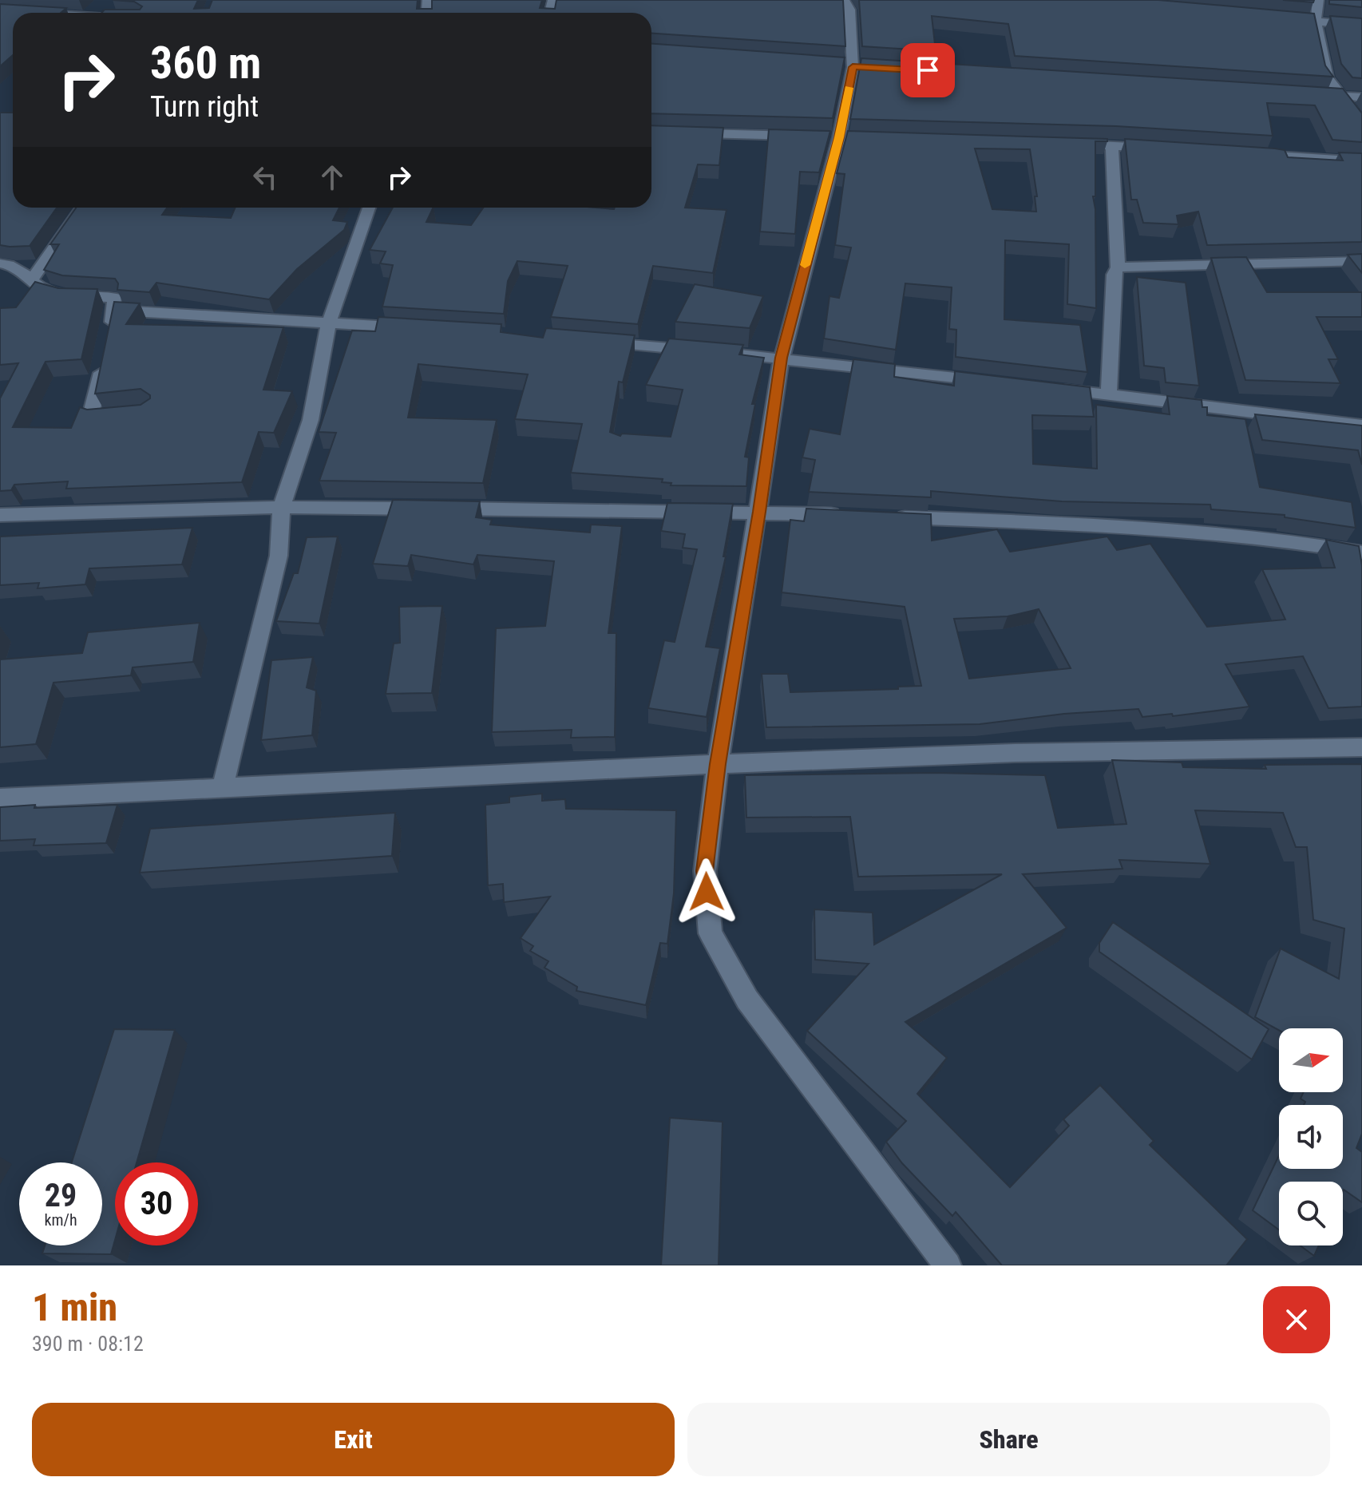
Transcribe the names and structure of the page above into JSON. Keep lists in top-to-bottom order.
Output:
{
  "north": "right",
  "page": {
    "turn": ["360 m", "Turn right"],
    "speed": "29 km/h",
    "limit": "30",
    "heading": ["1 min", "390 m · 08:12"],
    "buttons": ["Exit", "Share"]
  }
}
